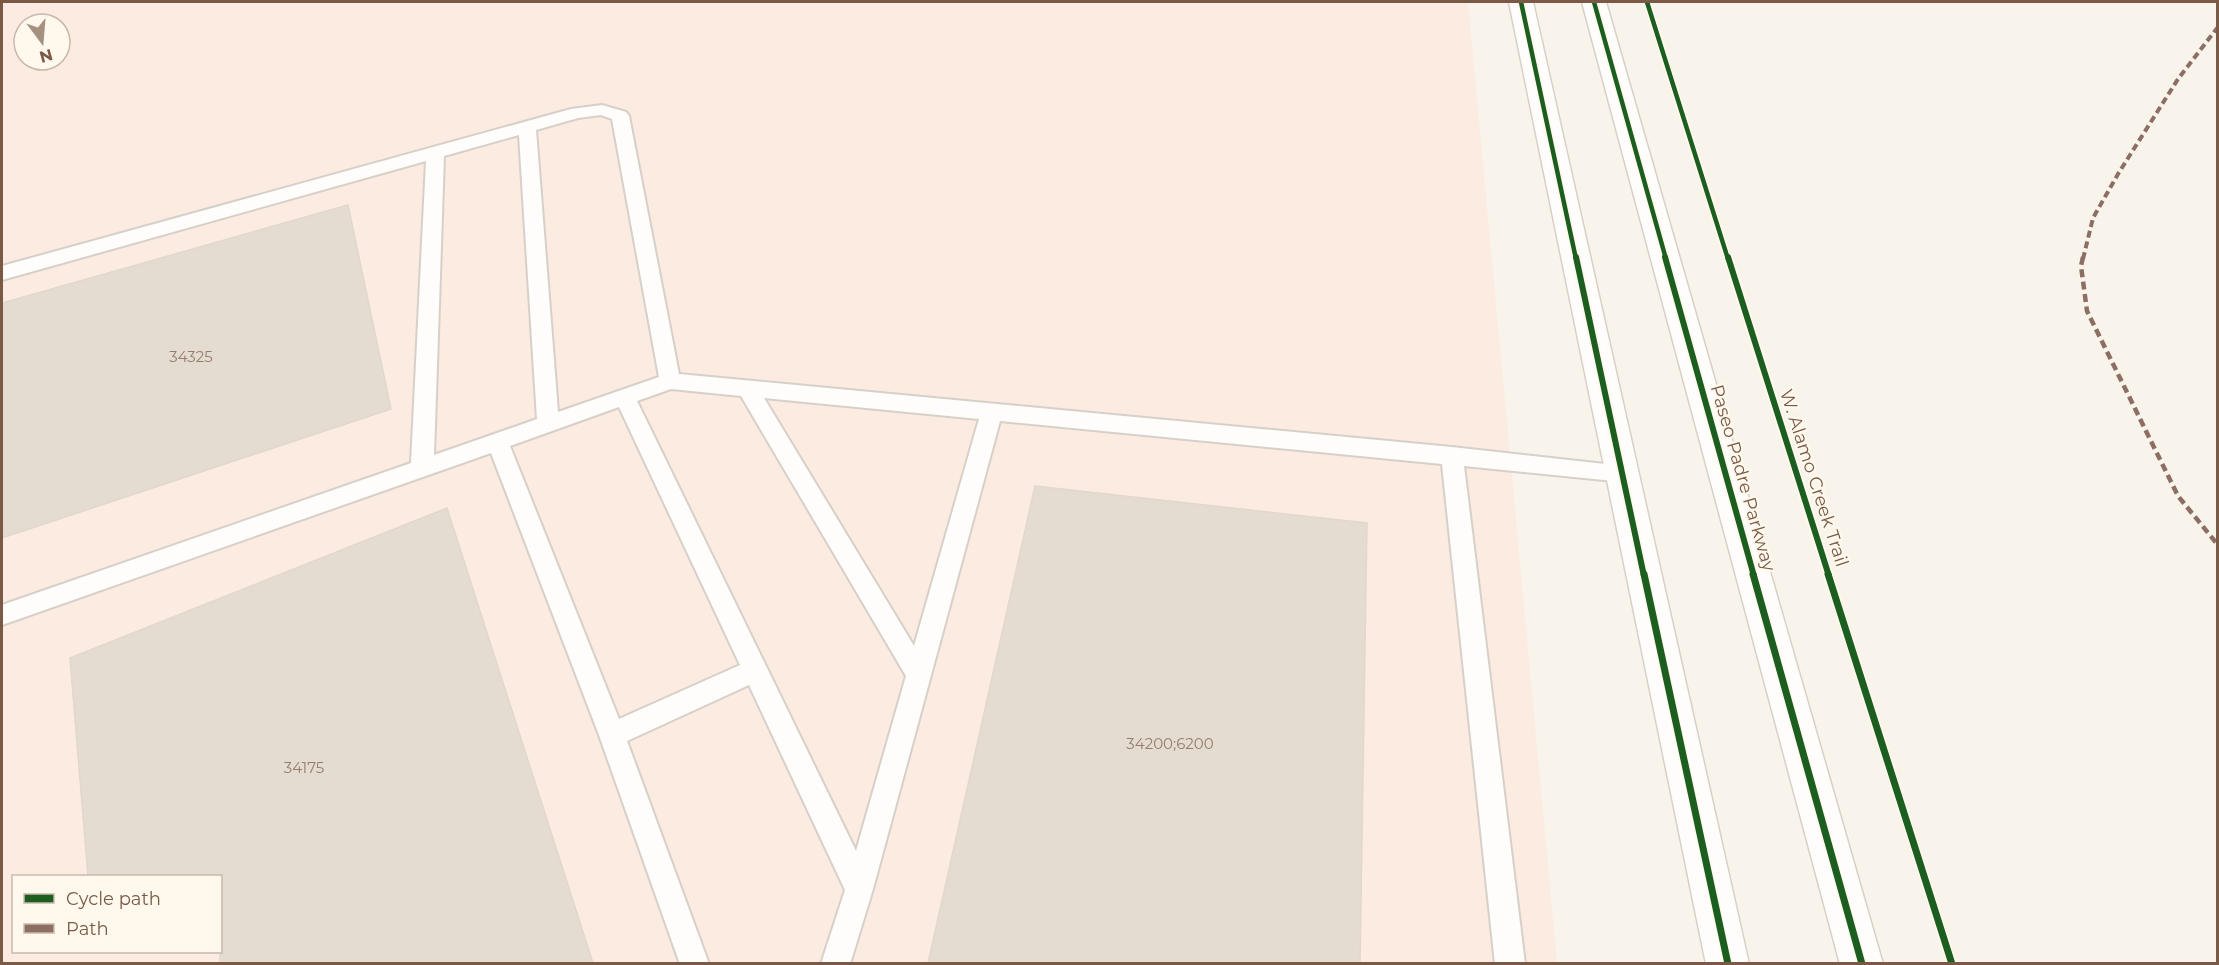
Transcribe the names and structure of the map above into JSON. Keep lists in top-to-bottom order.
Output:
{
  "streets": {
    "main road": ["Paseo Padre Parkway"],
    "cycle path": ["W. Alamo Creek Trail"]
  },
  "house_numbers": ["34325", "34200;6200", "34175"],
  "legend": ["Cycle path", "Path"],
  "north": "bottom"
}
